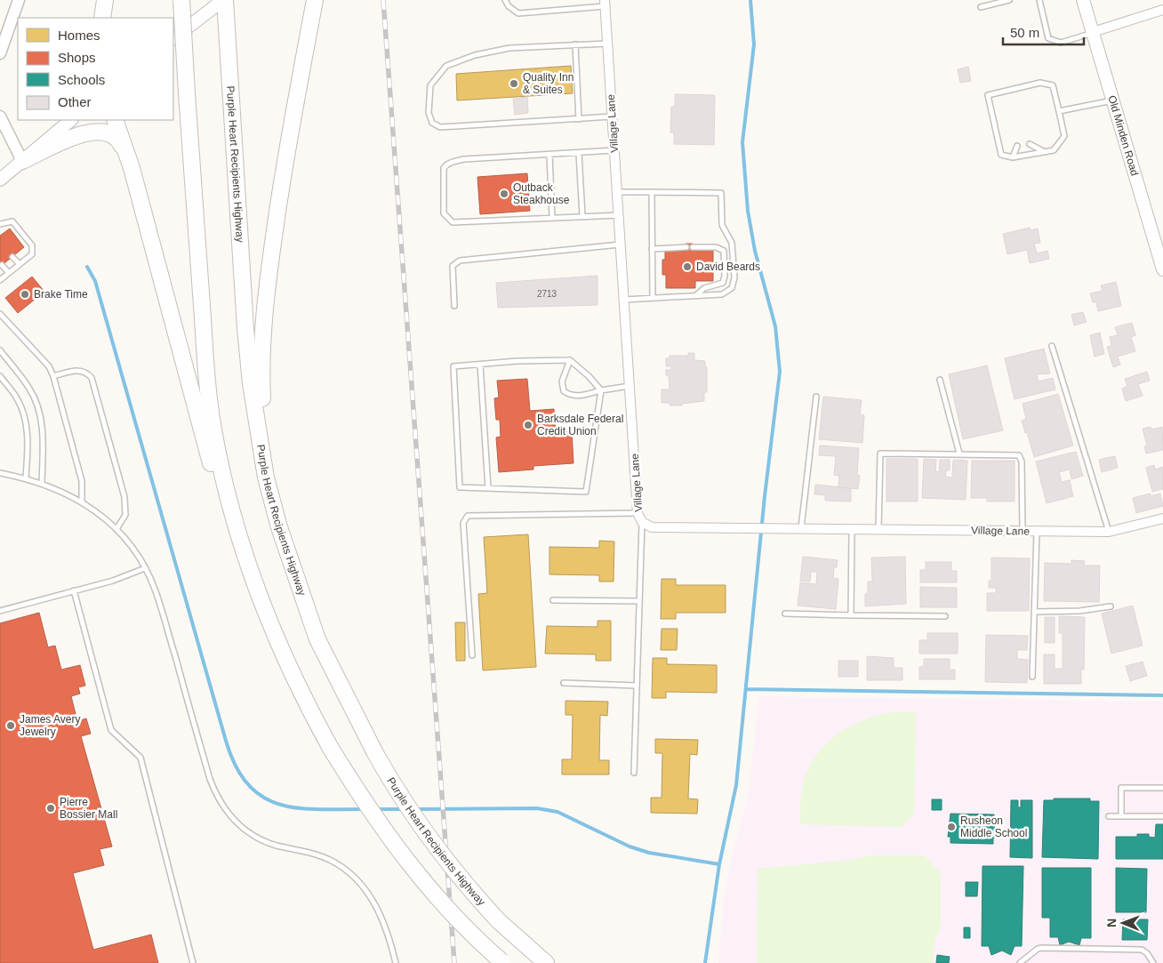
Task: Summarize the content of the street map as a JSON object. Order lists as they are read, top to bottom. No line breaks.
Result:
{"streets":{"highway":["Purple Heart Recipients Highway"],"main road":["Old Minden Road"],"street":["Village Lane"]},"places":["Quality Inn & Suites","Outback Steakhouse","David Beards","Brake Time","Barksdale Federal Credit Union","James Avery Jewelry","Pierre Bossier Mall","Rusheon Middle School"],"house_numbers":["2713"],"legend":["Homes","Shops","Schools","Other"],"scale_bar":"50 m","north":"left"}
